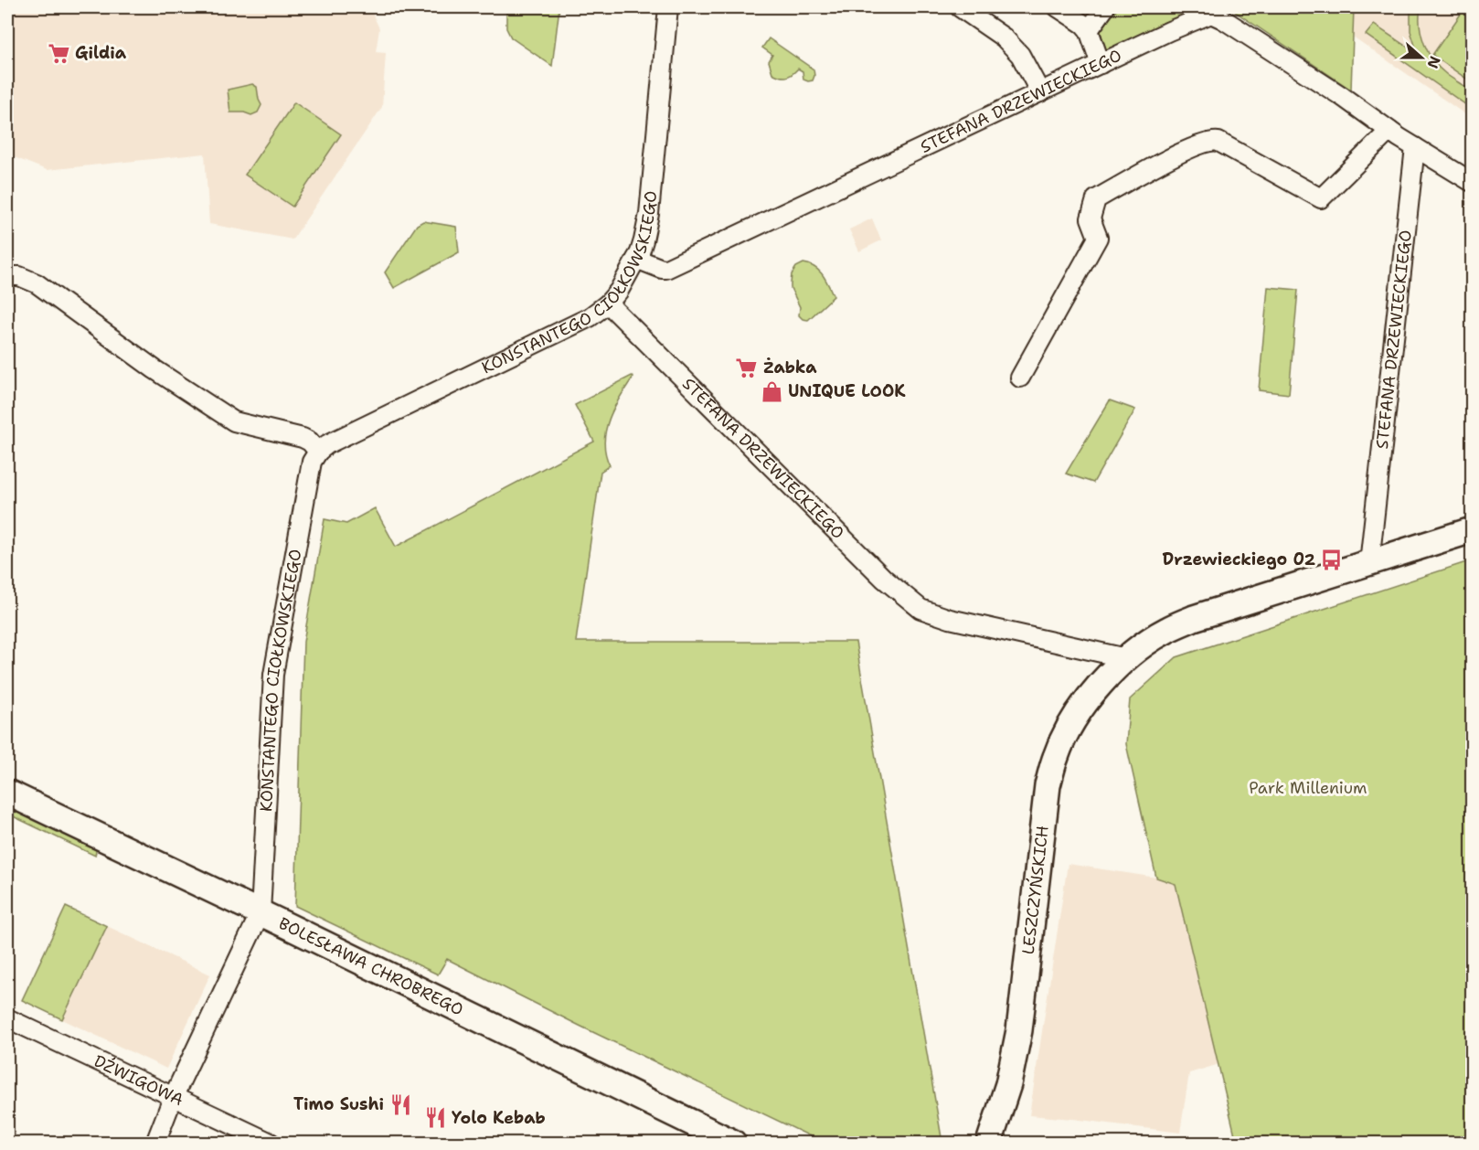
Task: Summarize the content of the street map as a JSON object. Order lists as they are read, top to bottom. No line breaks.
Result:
{"streets":{"street":["STEFANA DRZEWIECKIEGO","KONSTANTEGO CIOŁKOWSKIEGO","LESZCZYŃSKICH","BOLESŁAWA CHROBREGO","DŹWIGOWA"]},"crossings":[["STEFANA DRZEWIECKIEGO","KONSTANTEGO CIOŁKOWSKIEGO"],["STEFANA DRZEWIECKIEGO","LESZCZYŃSKICH"],["KONSTANTEGO CIOŁKOWSKIEGO","BOLESŁAWA CHROBREGO"]],"parks":["Park Millenium"],"places":{"supermarket":["Gildia","Żabka"],"shop":["UNIQUE LOOK"],"bus stop":["Drzewieckiego 02"],"restaurant":["Timo Sushi","Yolo Kebab"]},"north":"right"}
